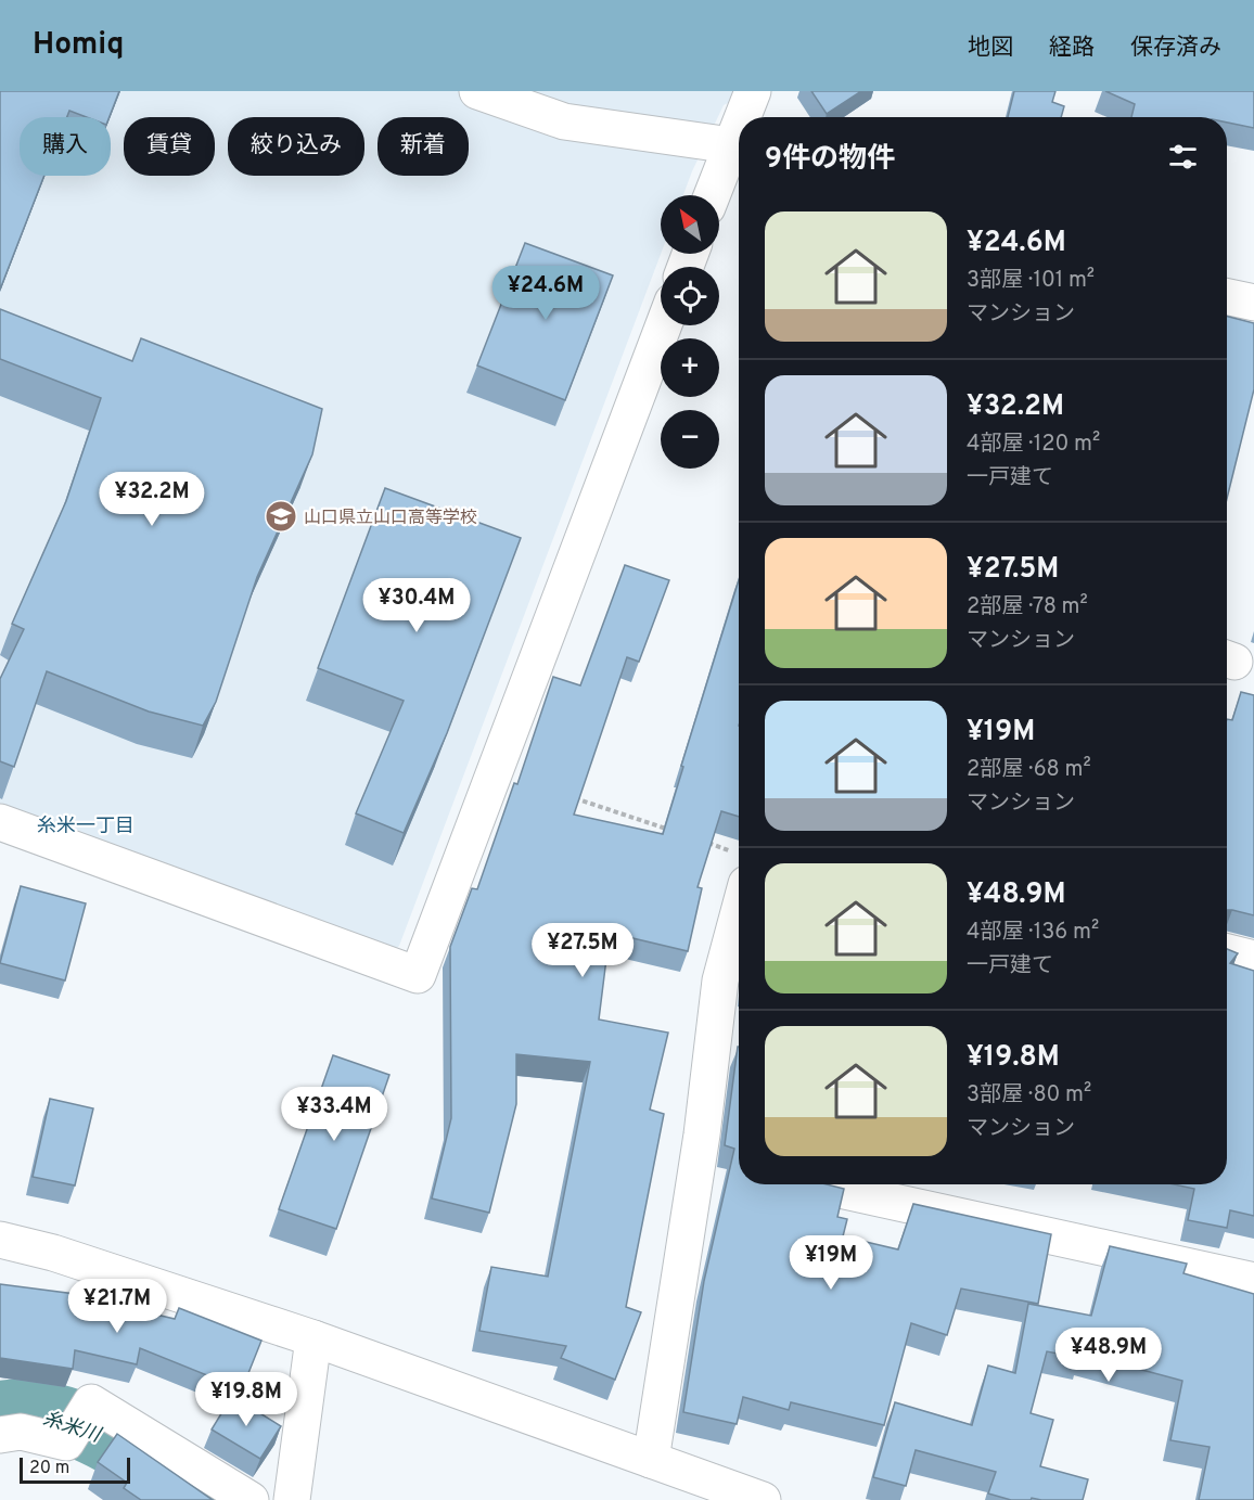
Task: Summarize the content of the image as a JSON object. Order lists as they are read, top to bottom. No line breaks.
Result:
{"districts":["糸米一丁目"],"water":["糸米川"],"places":{"school or university":["山口県立山口高等学校"]},"scale_bar":"20 m","north":"top left","page":{"header":"Homiq","nav":["地図","経路","保存済み"],"chip":["購入","賃貸","絞り込み","新着"],"heading":"9件の物件","map_buttons":["+","−"],"list":[{"name":"¥24.6M","note":"3部屋 · 101 m² · マンション"},{"name":"¥32.2M","note":"4部屋 · 120 m² · 一戸建て"},{"name":"¥27.5M","note":"2部屋 · 78 m² · マンション"},{"name":"¥19M","note":"2部屋 · 68 m² · マンション"},{"name":"¥48.9M","note":"4部屋 · 136 m² · 一戸建て"},{"name":"¥19.8M","note":"3部屋 · 80 m² · マンション"}],"price":["¥24.6M","¥32.2M","¥30.4M","¥27.5M","¥33.4M","¥19M","¥21.7M","¥48.9M","¥19.8M"],"scale":"20 m"}}
